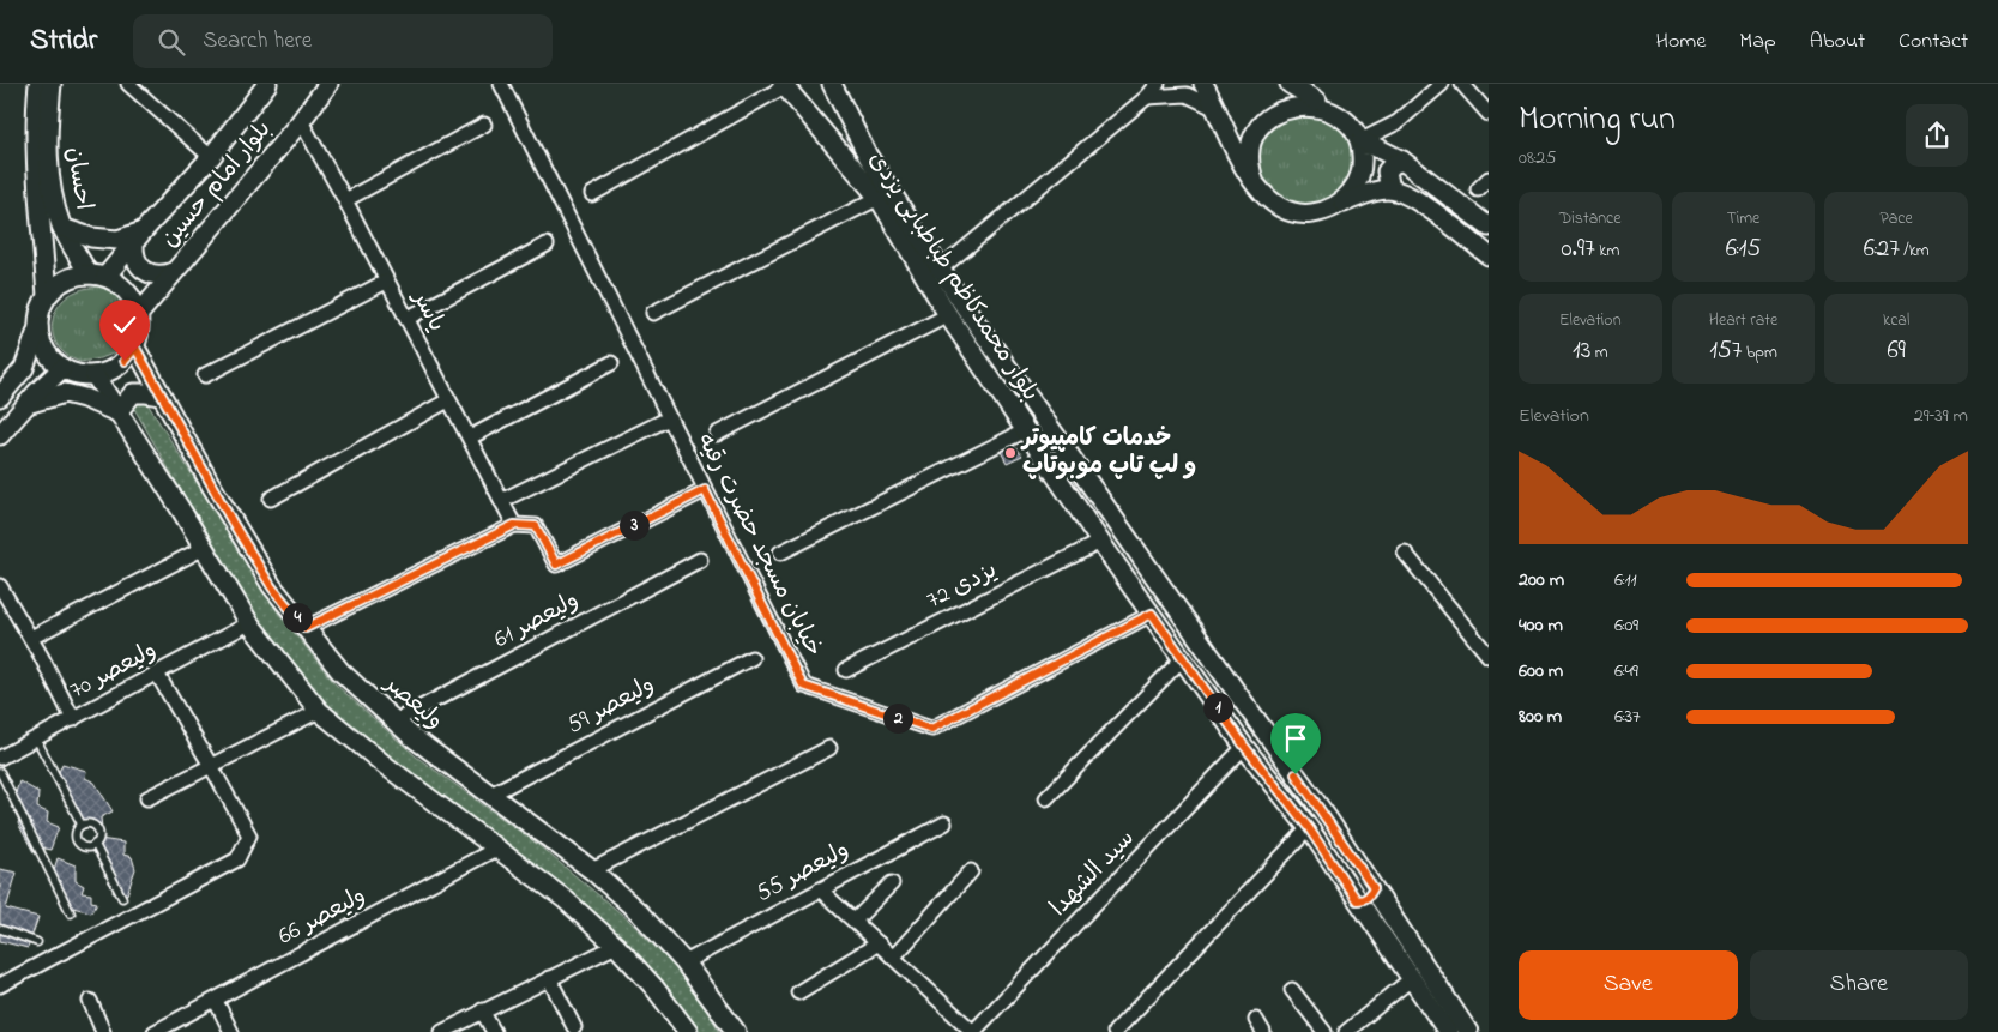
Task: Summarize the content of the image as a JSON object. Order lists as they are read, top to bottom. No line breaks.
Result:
{"streets":{"main road":["احسان","بلوار امام حسین","بلوار محمدکاظم طباطبایی یزدی","ولیعصر"],"street":["یاسر","خیابان مسجد حضرت رقیه","یزدی 72","ولیعصر 61","ولیعصر 70","ولیعصر 59","ولیعصر 55","سید الشهدا","ولیعصر 66"]},"crossings":[["احسان","بلوار امام حسین"],["احسان","ولیعصر"],["بلوار امام حسین","یاسر"],["بلوار امام حسین","ولیعصر"],["بلوار محمدکاظم طباطبایی یزدی","خیابان مسجد حضرت رقیه"],["بلوار محمدکاظم طباطبایی یزدی","یزدی 72"],["بلوار محمدکاظم طباطبایی یزدی","سید الشهدا"],["ولیعصر 61","ولیعصر"],["ولیعصر","ولیعصر 59"],["ولیعصر","ولیعصر 55"]],"places":["خدمات کامپیوتر و لپ تاپ موبوتاپ"],"page":{"header":"Stridr","search":"Search here","nav":["Home","Map","About","Contact"],"heading":["Morning run","08:25"],"stats":[["Distance","0.97 km"],["Time","6:15"],["Pace","6:27 /km"],["Elevation","13 m"],["Heart rate","157 bpm"],["kcal","69"]],"chart":["Elevation","29–39 m"],"pins":["3","4","1","2"],"list":[{"name":"200 m","note":"6:11"},{"name":"400 m","note":"6:09"},{"name":"600 m","note":"6:49"},{"name":"800 m","note":"6:37"}],"buttons":["Save","Share"]}}
